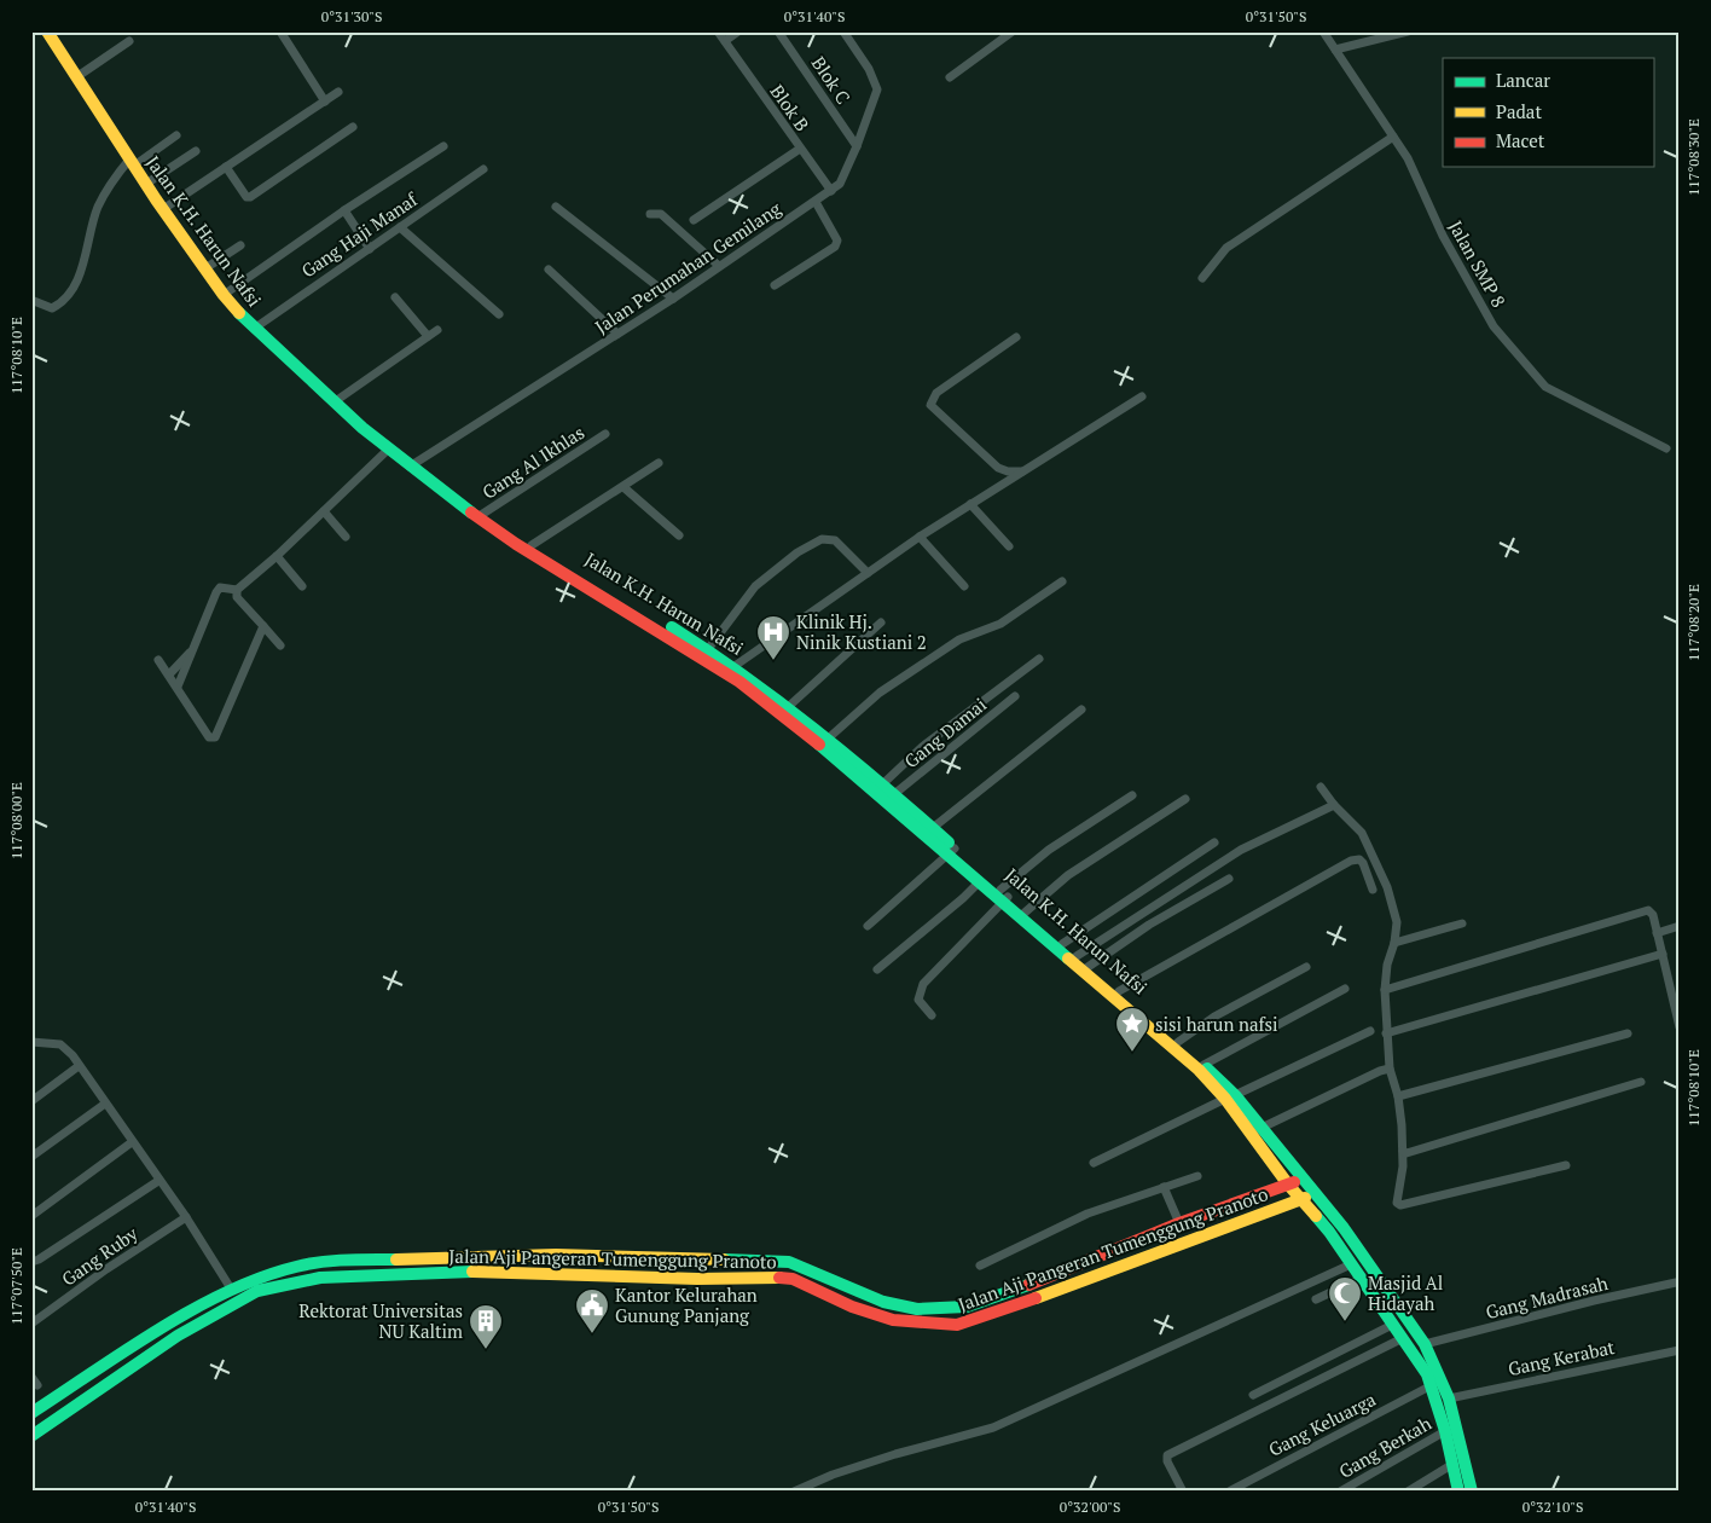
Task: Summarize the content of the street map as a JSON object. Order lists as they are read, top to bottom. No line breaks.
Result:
{"streets":{"main road":["Jalan K.H. Harun Nafsi","Jalan Aji Pangeran Tumenggung Pranoto"],"street":["Blok C","Blok B","Gang Haji Manaf","Jalan SMP 8","Jalan Perumahan Gemilang","Gang Al Ikhlas","Gang Damai","Gang Ruby","Gang Madrasah","Gang Kerabat","Gang Keluarga","Gang Berkah"]},"crossings":[["Blok C","Jalan Perumahan Gemilang"],["Blok B","Jalan Perumahan Gemilang"],["Jalan K.H. Harun Nafsi","Gang Haji Manaf"],["Jalan K.H. Harun Nafsi","Jalan Perumahan Gemilang"],["Jalan K.H. Harun Nafsi","Gang Al Ikhlas"],["Jalan K.H. Harun Nafsi","Gang Damai"],["Jalan K.H. Harun Nafsi","Jalan Aji Pangeran Tumenggung Pranoto"],["Jalan K.H. Harun Nafsi","Gang Madrasah"],["Jalan K.H. Harun Nafsi","Gang Kerabat"],["Jalan K.H. Harun Nafsi","Gang Keluarga"],["Jalan K.H. Harun Nafsi","Gang Berkah"]],"places":{"hospital":["Klinik Hj. Ninik Kustiani 2"],"place":["sisi harun nafsi"],"mosque":["Masjid Al Hidayah"],"public building":["Kantor Kelurahan Gunung Panjang"],"building":["Rektorat Universitas NU Kaltim"]},"legend":["Lancar","Padat","Macet"],"coordinates":["0°31'30\"S","0°31'40\"S","0°31'50\"S","117°08'30\"E","117°08'10\"E","117°08'20\"E","117°08'00\"E","117°07'50\"E","0°32'00\"S","0°32'10\"S"]}
